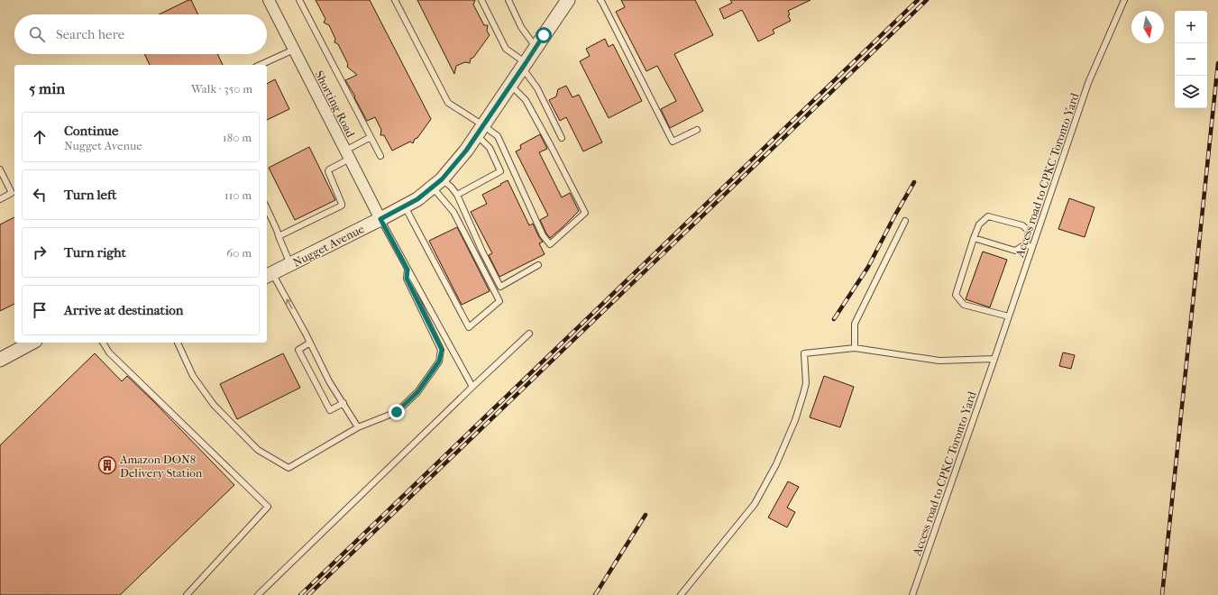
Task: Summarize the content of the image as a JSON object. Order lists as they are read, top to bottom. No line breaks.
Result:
{"streets":{"street":["Shorting Road","Nugget Avenue"],"lane":["Access road to CPKC Toronto Yard"]},"crossings":[["Shorting Road","Nugget Avenue"]],"places":{"building":["Amazon DON8 Delivery Station"]},"north":"bottom","page":{"map_buttons":["+","−"],"search":"Search here","heading":["5 min","Walk · 350 m"],"list":[["Continue","Nugget Avenue","180 m"],["Turn left","110 m"],["Turn right","60 m"],"Arrive at destination"]}}
